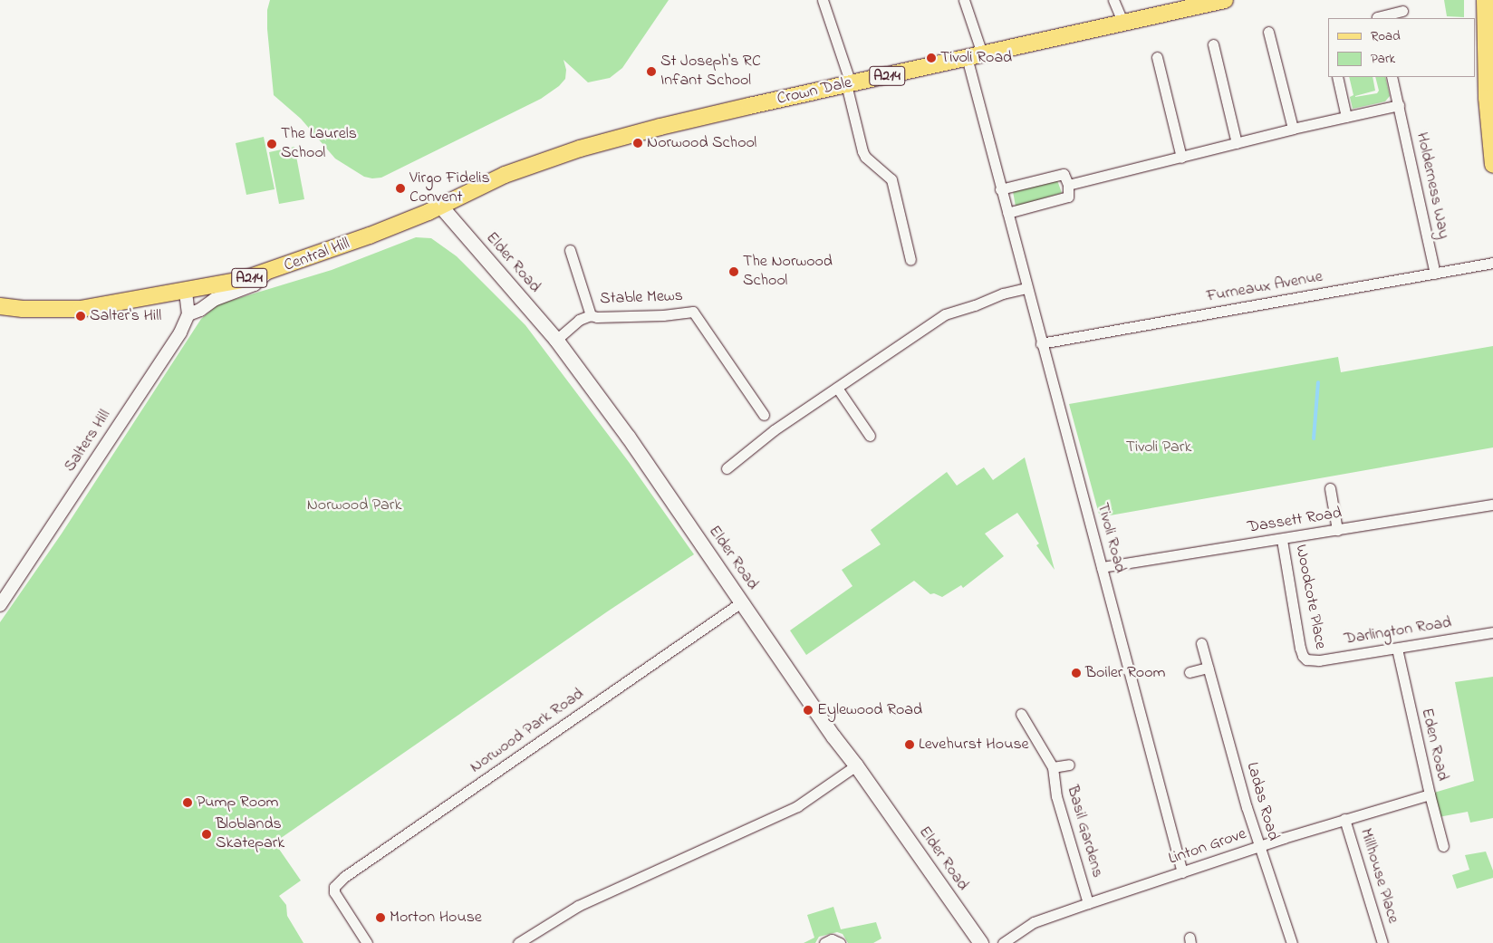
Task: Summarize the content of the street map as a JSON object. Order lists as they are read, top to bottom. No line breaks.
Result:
{"streets":{"main road":["A214","Crown Dale","Central Hill","Elder Road"],"street":["Holderness Way","Furneaux Avenue","Stable Mews","Salters Hill","Dassett Road","Tivoli Road","Woodcote Place","Darlington Road","Norwood Park Road","Eden Road","Ladas Road","Basil Gardens","Linton Grove","Millhouse Place"]},"crossings":[["Crown Dale","Central Hill"],["Crown Dale","Elder Road"],["Crown Dale","Tivoli Road"],["Holderness Way","Furneaux Avenue"],["Central Hill","Elder Road"],["Elder Road","Stable Mews"],["Elder Road","Norwood Park Road"],["Furneaux Avenue","Tivoli Road"],["Dassett Road","Tivoli Road"],["Dassett Road","Woodcote Place"],["Tivoli Road","Linton Grove"],["Woodcote Place","Darlington Road"],["Darlington Road","Eden Road"],["Eden Road","Linton Grove"],["Ladas Road","Linton Grove"],["Basil Gardens","Linton Grove"],["Linton Grove","Millhouse Place"]],"parks":["Tivoli Park","Norwood Park"],"places":["Tivoli Road","St Joseph's RC Infant School","Norwood School","The Laurels School","Virgo Fidelis Convent","The Norwood School","Salter's Hill","Boiler Room","Eylewood Road","Levehurst House","Pump Room","Bloblands Skatepark","Morton House"],"legend":["Road","Park"]}
